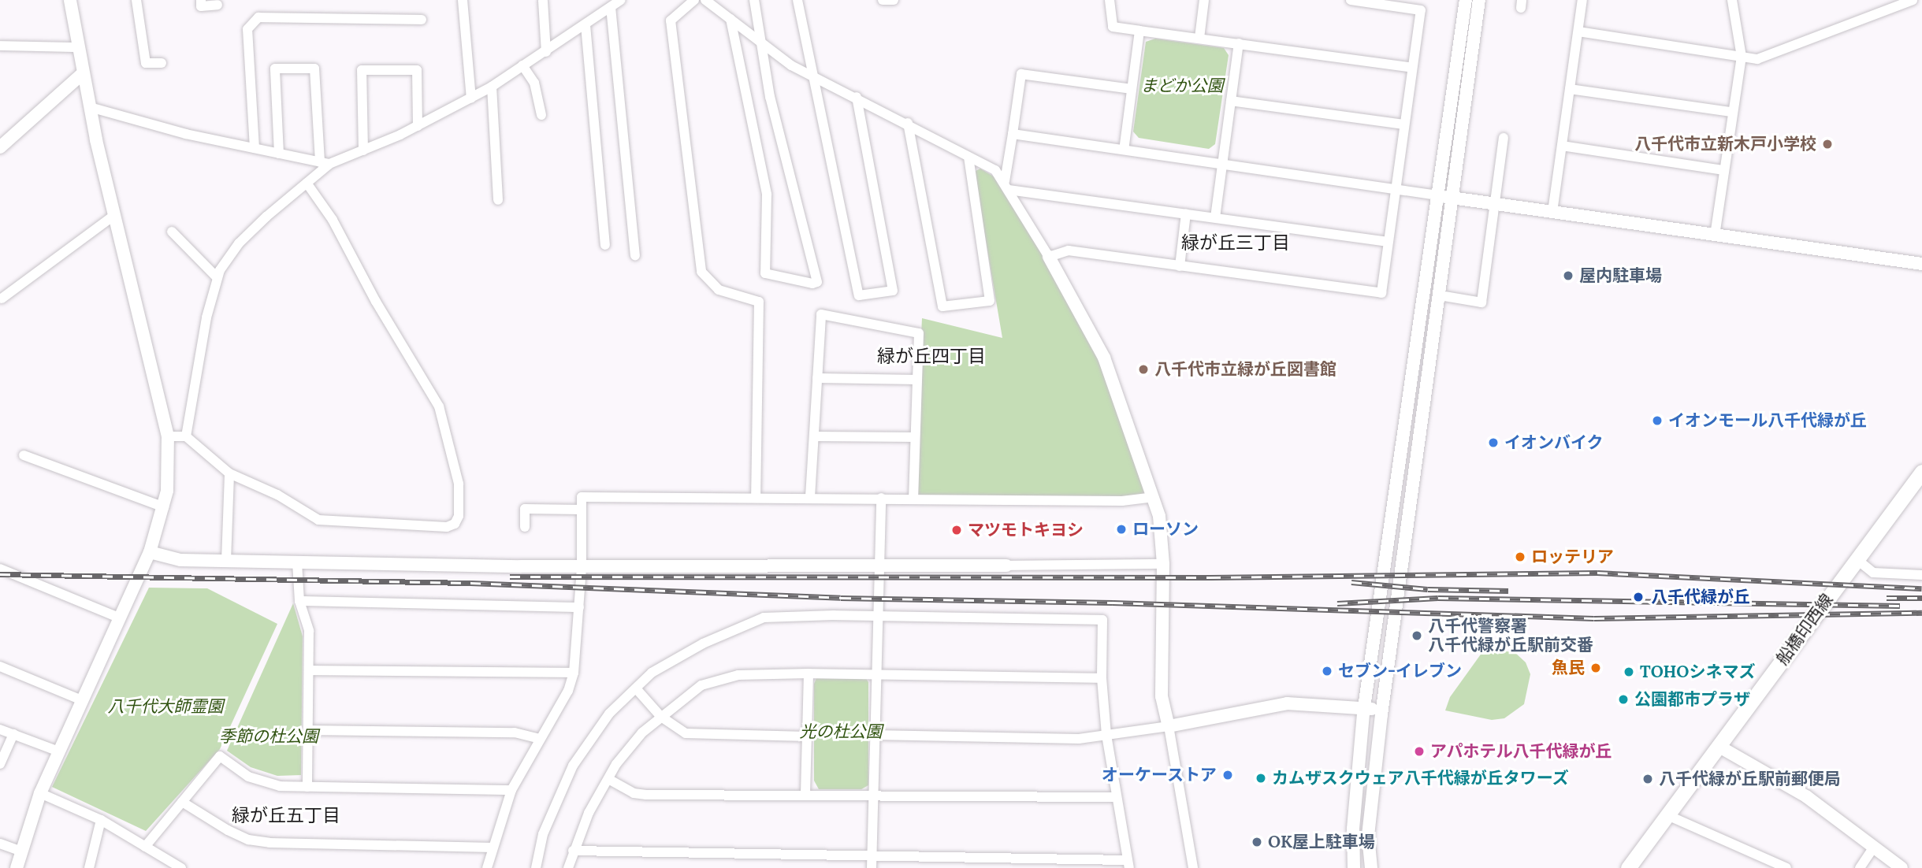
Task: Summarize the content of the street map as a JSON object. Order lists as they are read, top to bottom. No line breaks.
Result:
{"streets":{"main road":["船橋印西線"]},"districts":["緑が丘三丁目","緑が丘四丁目","緑が丘五丁目"],"parks":["まどか公園","八千代大師霊園","光の杜公園","季節の杜公園"],"places":["八千代市立新木戸小学校","屋内駐車場","八千代市立緑が丘図書館","イオンモール八千代緑が丘","イオンバイク","ローソン","マツモトキヨシ","ロッテリア","八千代緑が丘","八千代警察署 八千代緑が丘駅前交番","魚民","セブン-イレブン","TOHOシネマズ","公園都市プラザ","アパホテル八千代緑が丘","オーケーストア","カムザスクウェア八千代緑が丘タワーズ","八千代緑が丘駅前郵便局","OK屋上駐車場"]}
